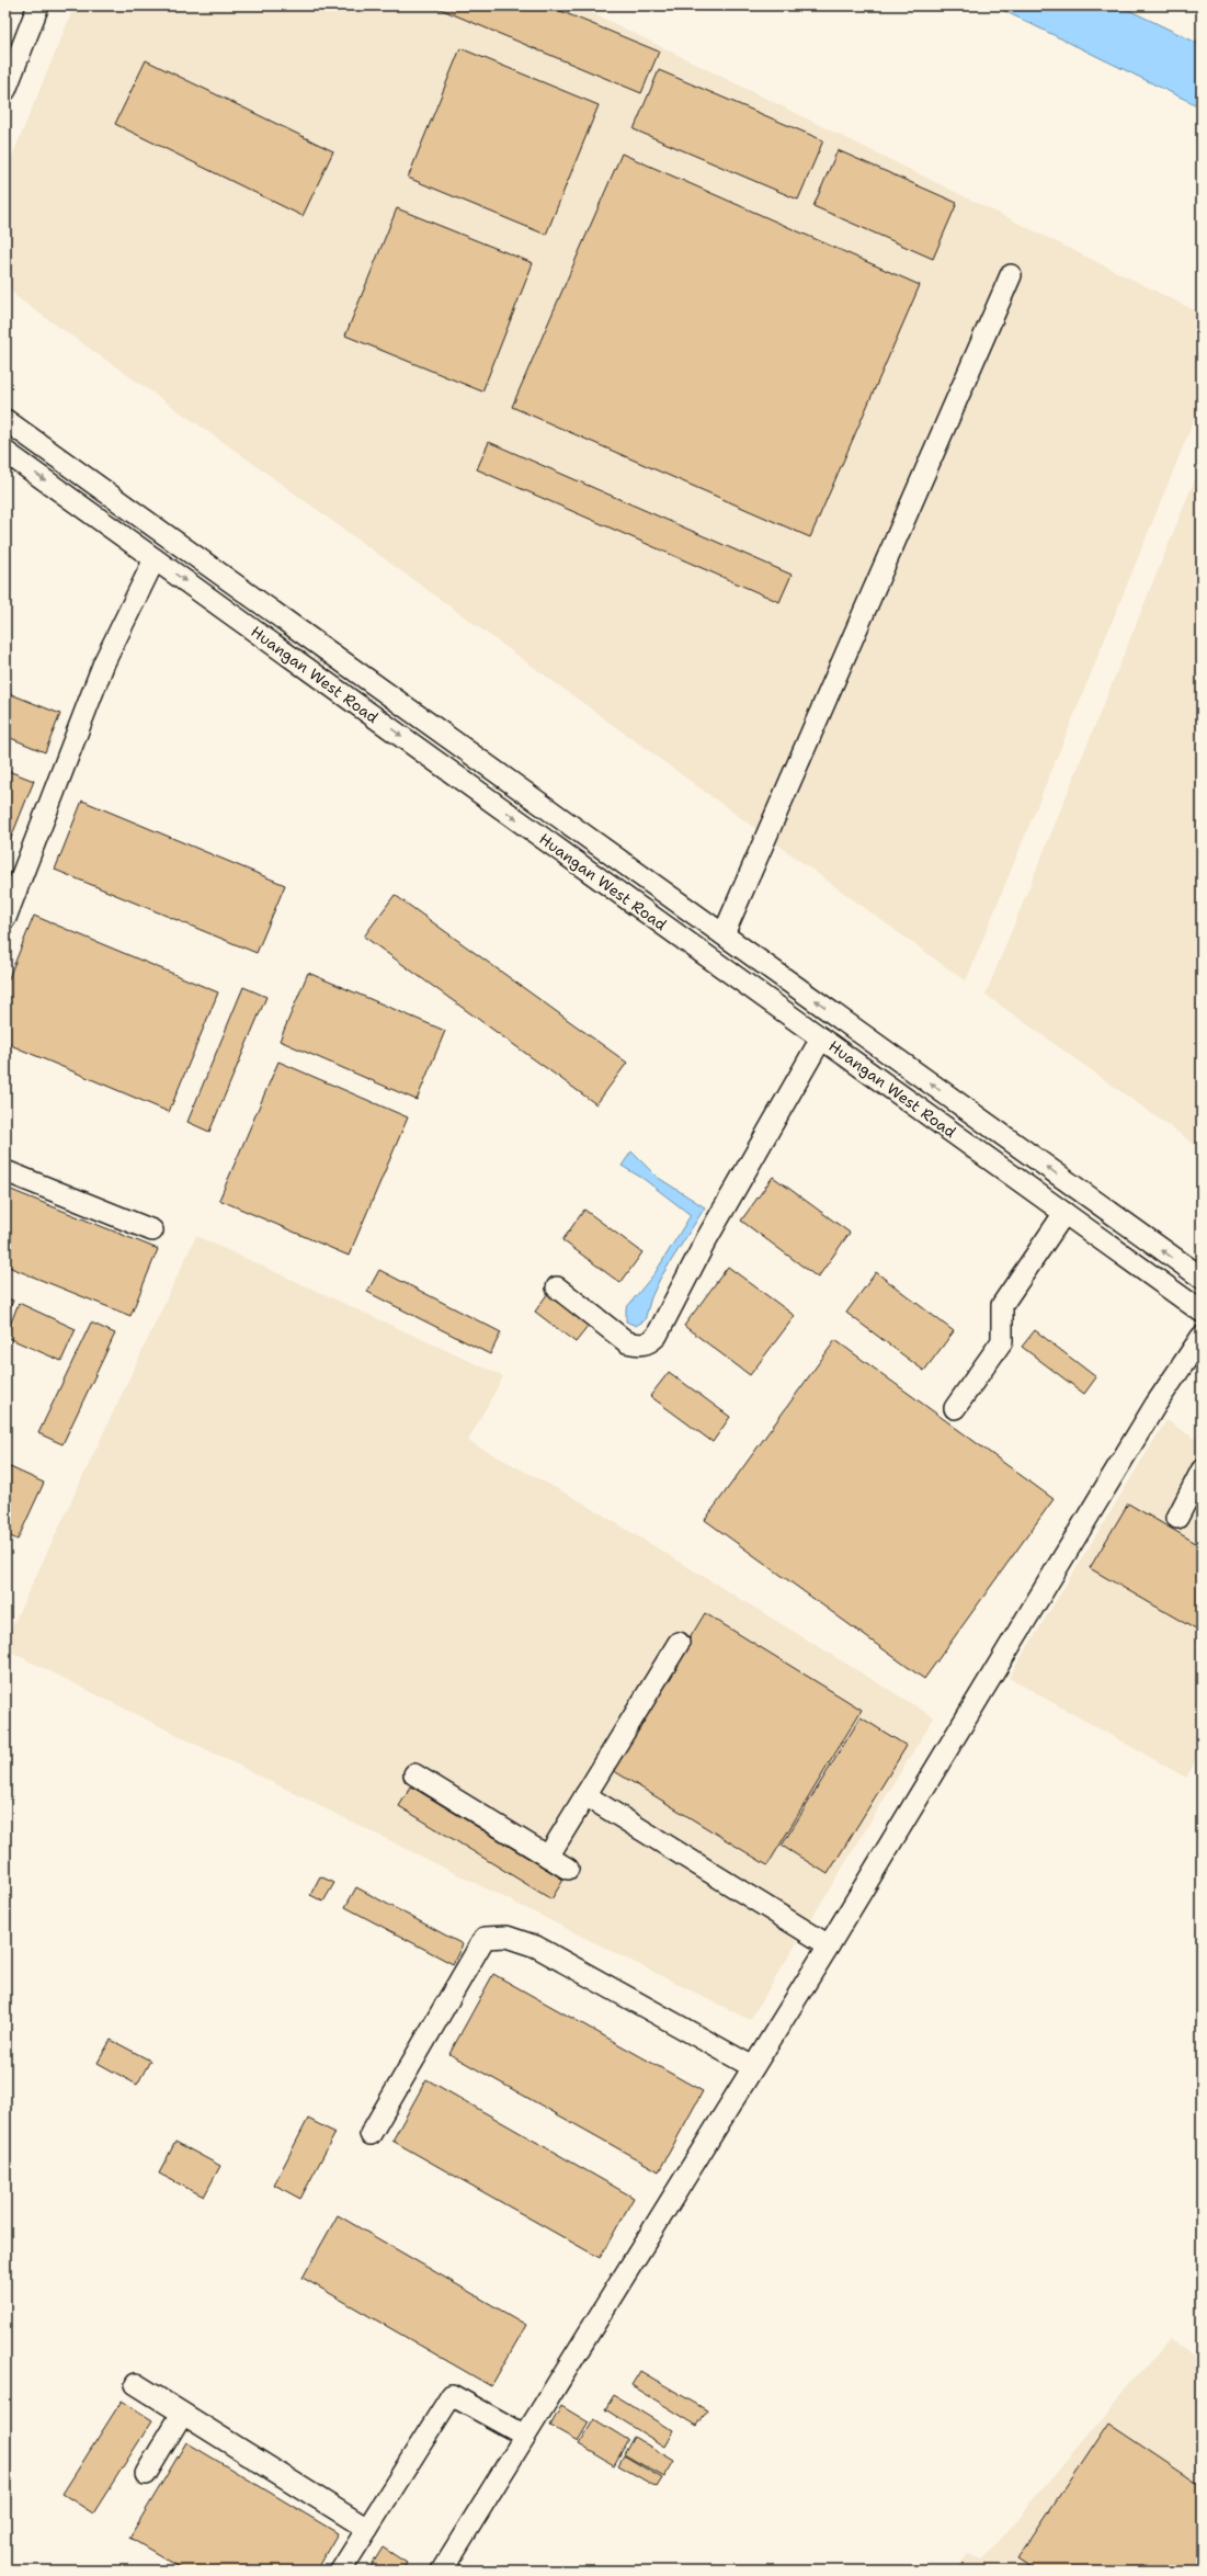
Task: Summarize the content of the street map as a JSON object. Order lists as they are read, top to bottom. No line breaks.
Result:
{"streets":{"street":["Huangan West Road"]}}
